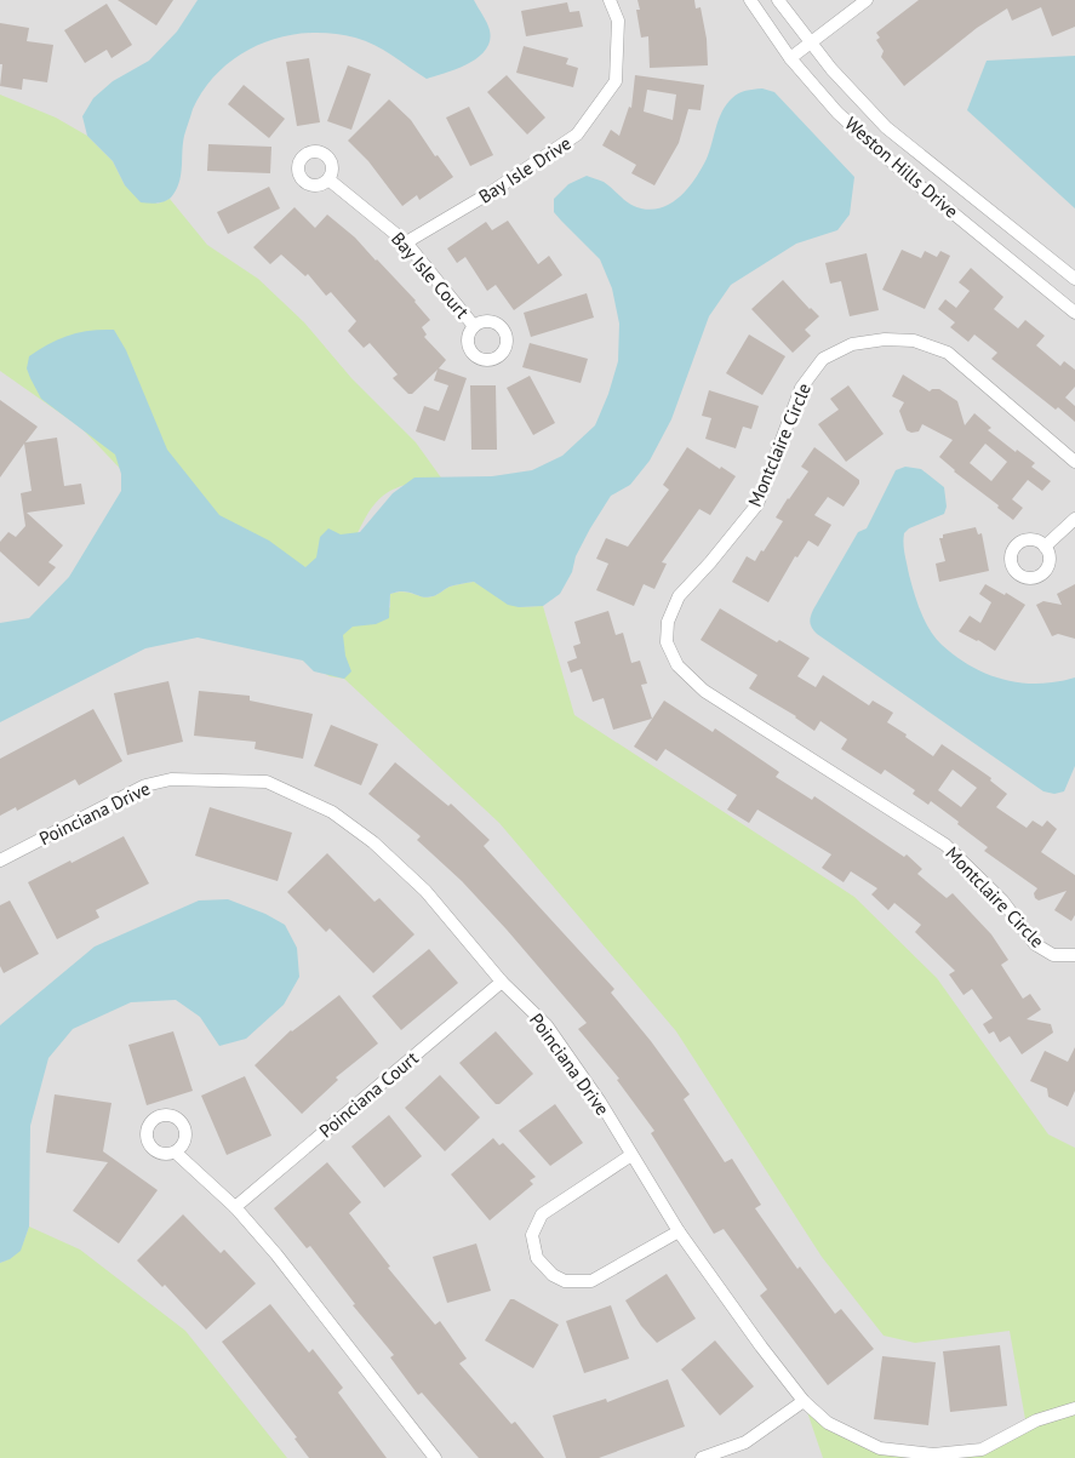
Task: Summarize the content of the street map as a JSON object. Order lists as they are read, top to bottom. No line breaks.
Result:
{"streets":{"street":["Weston Hills Drive","Bay Isle Drive","Bay Isle Court","Montclaire Circle","Poinciana Drive","Poinciana Court"]},"crossings":[["Bay Isle Drive","Bay Isle Court"],["Poinciana Drive","Poinciana Court"]]}
